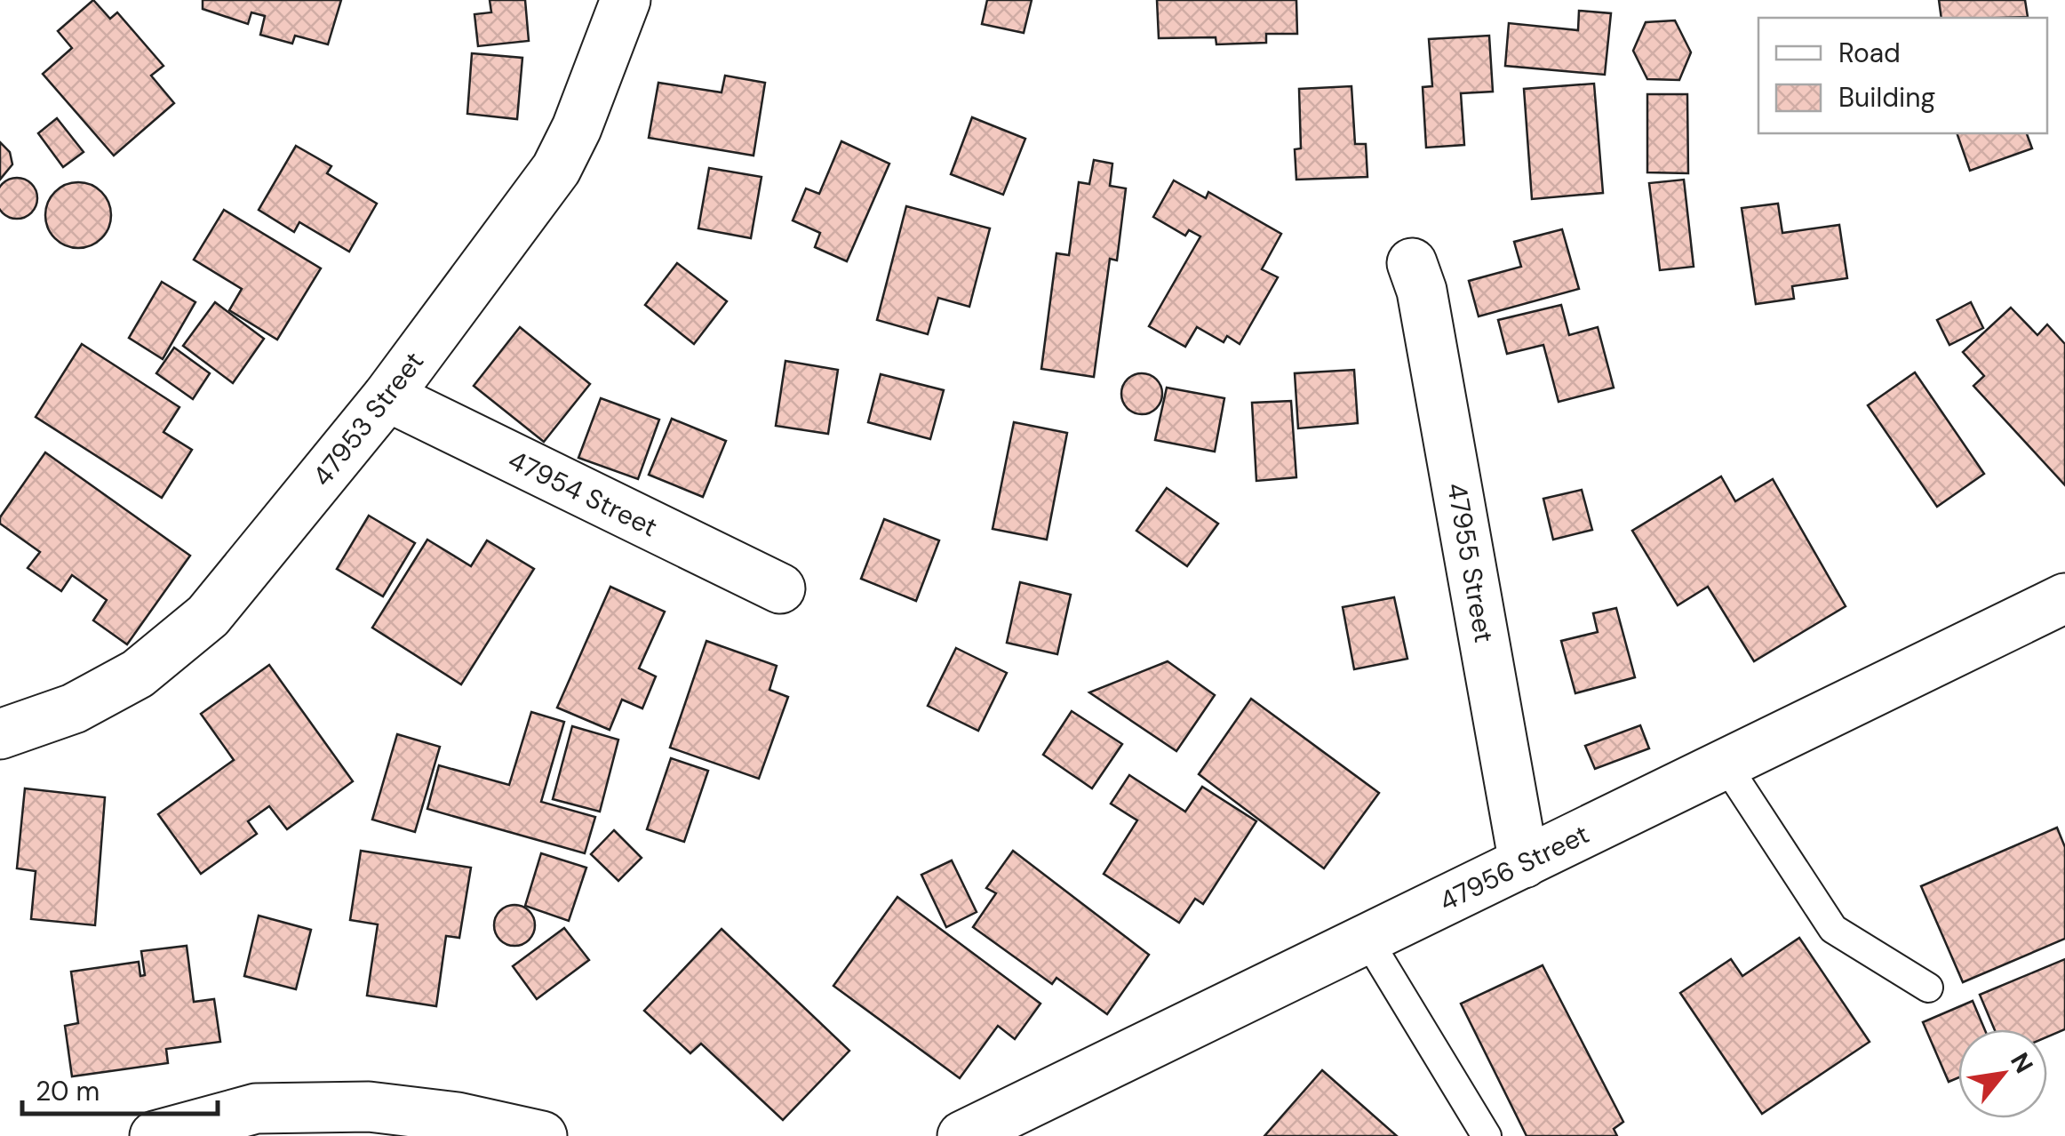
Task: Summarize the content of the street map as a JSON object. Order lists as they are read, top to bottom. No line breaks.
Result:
{"streets":{"street":["47953 Street","47954 Street","47955 Street","47956 Street"]},"crossings":[["47953 Street","47954 Street"],["47955 Street","47956 Street"]],"legend":["Road","Building"],"scale_bar":"20 m","north":"top right"}
